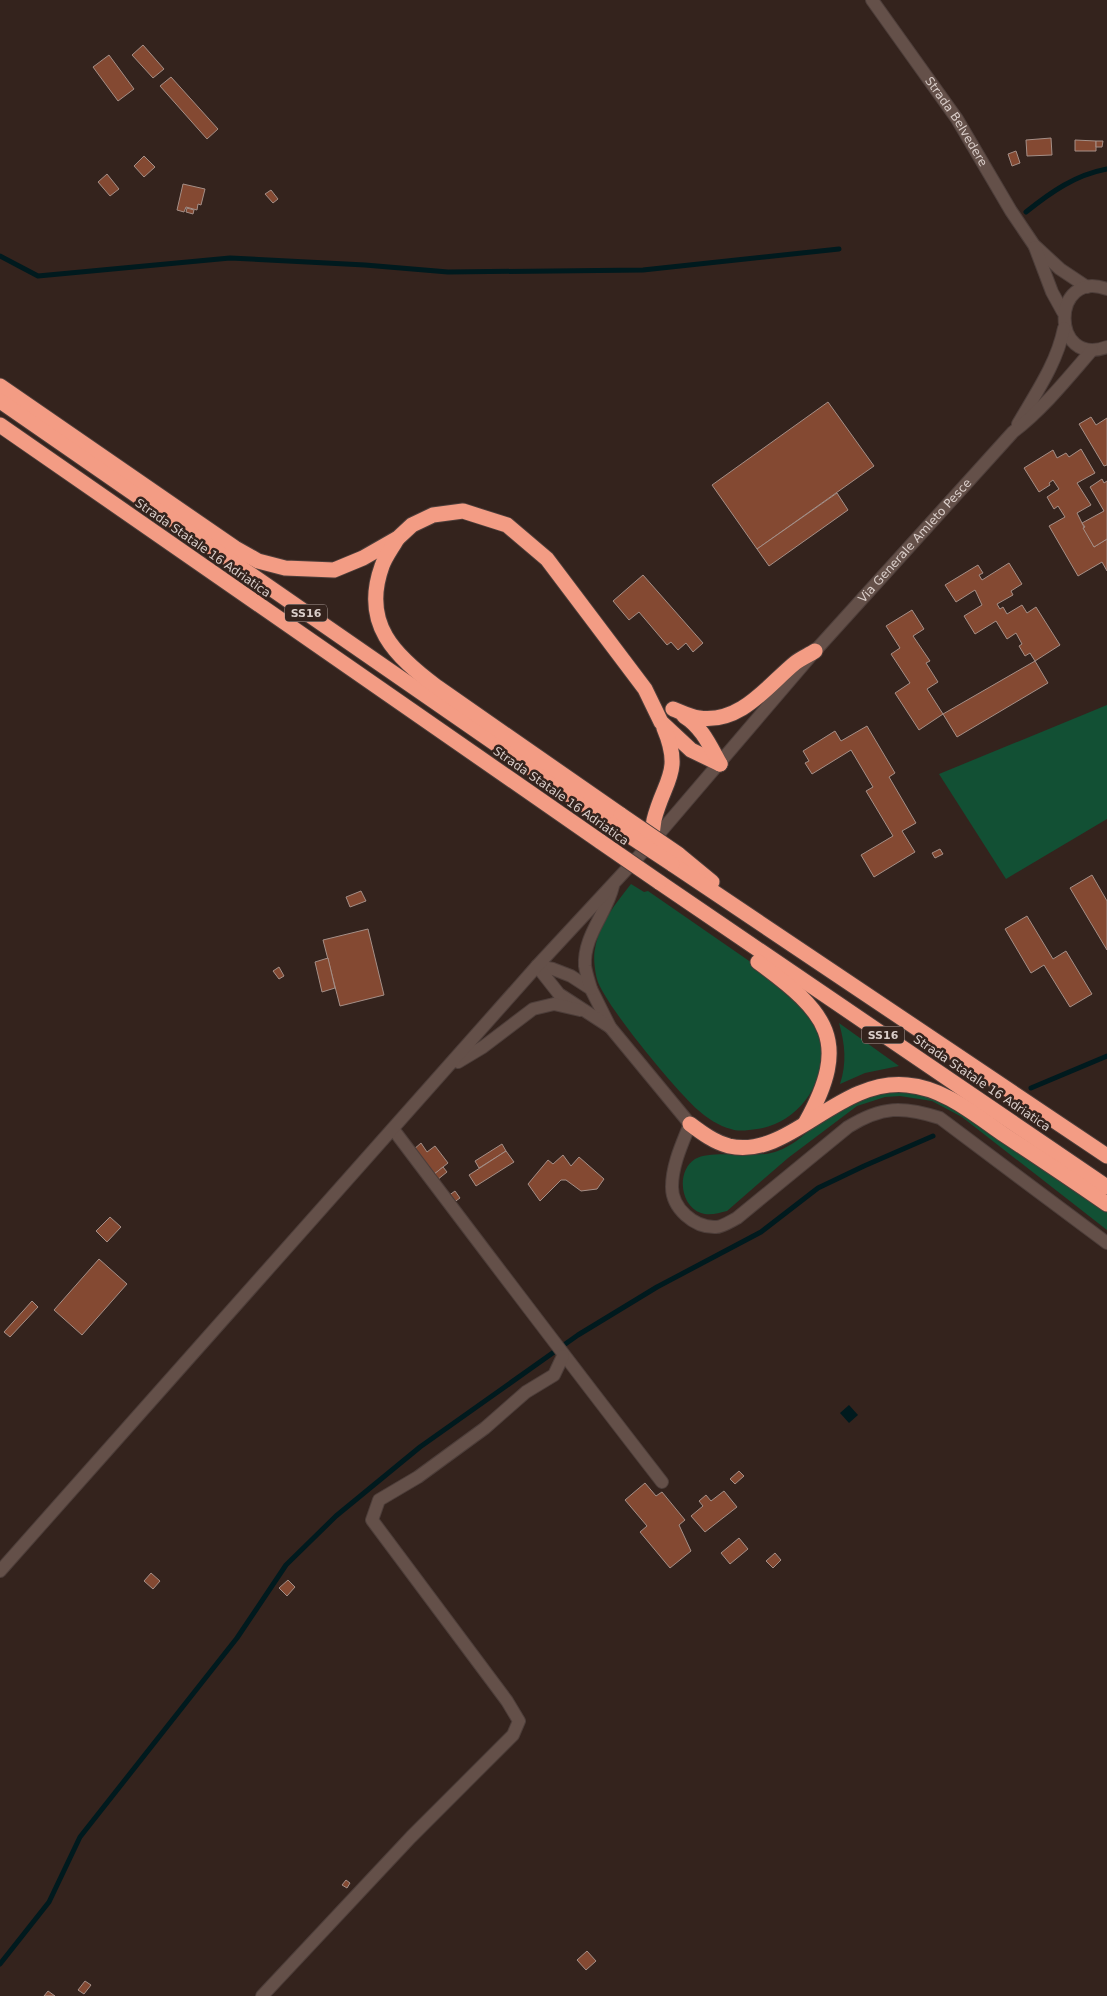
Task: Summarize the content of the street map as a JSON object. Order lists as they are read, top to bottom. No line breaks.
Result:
{"streets":{"highway":["Strada Statale 16 Adriatica","SS16"],"street":["Strada Belvedere","Via Generale Amleto Pesce"]}}
